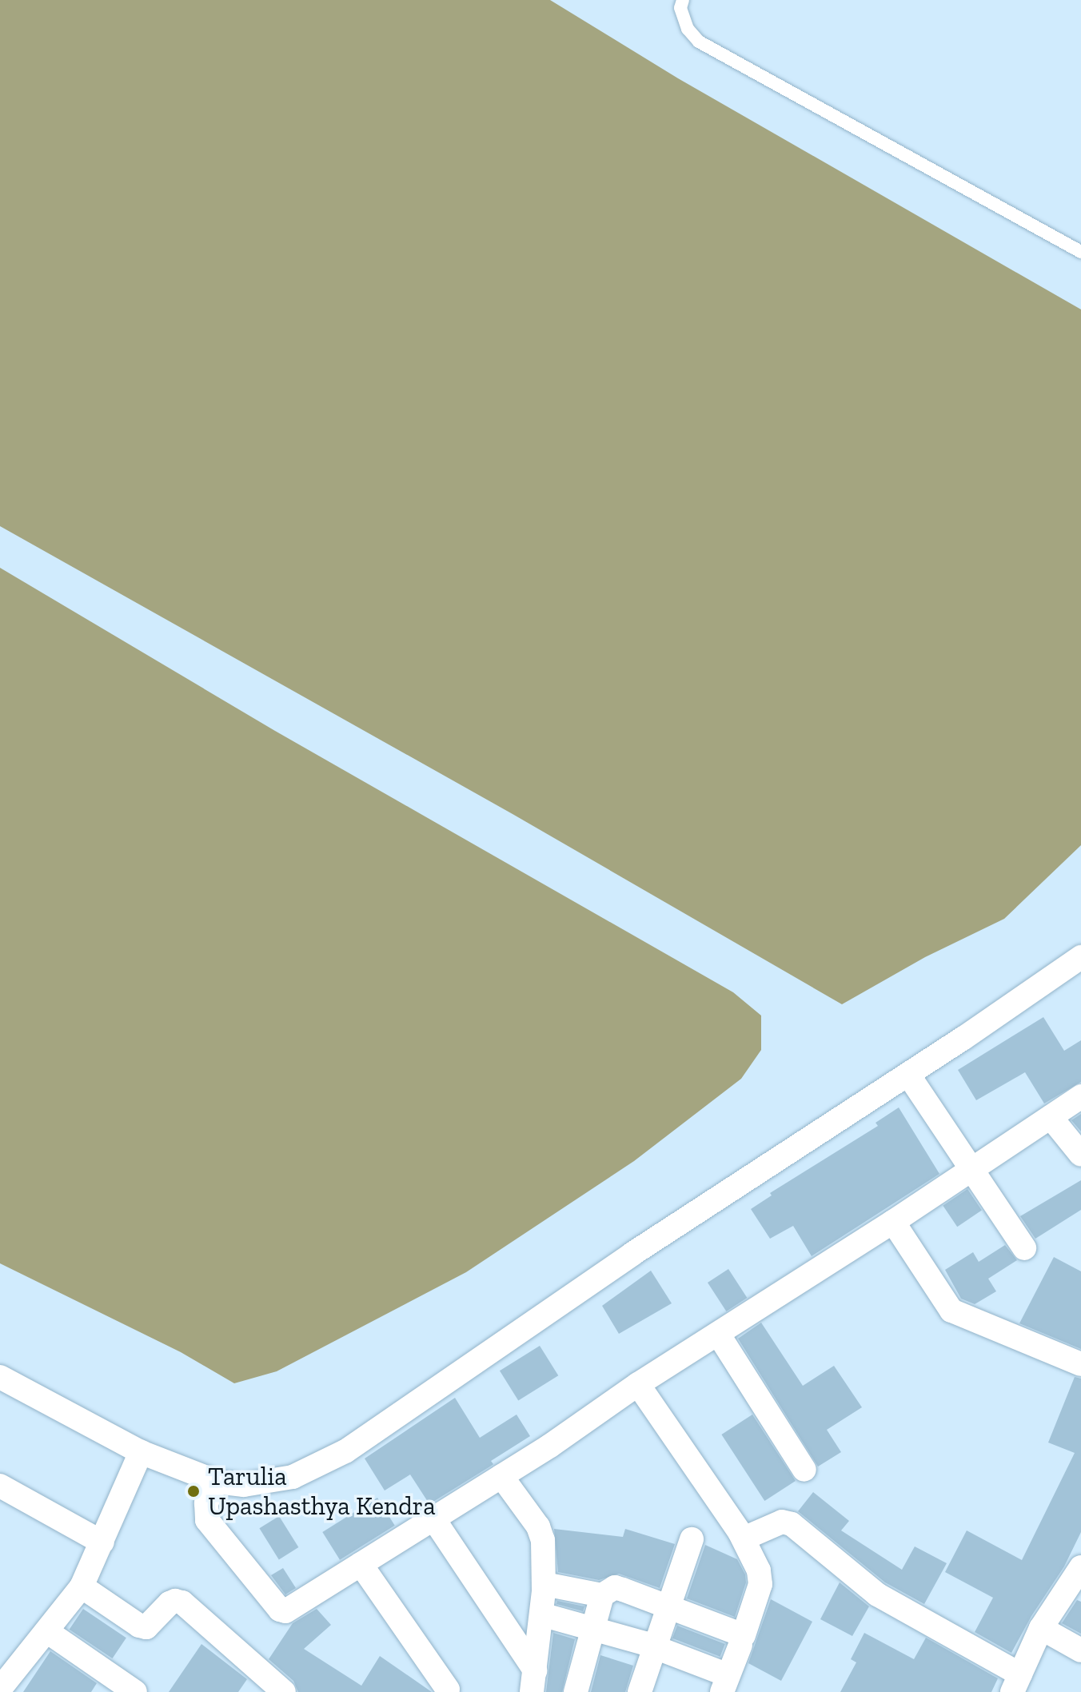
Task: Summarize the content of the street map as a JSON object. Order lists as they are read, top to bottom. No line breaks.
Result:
{"places":["Tarulia Upashasthya Kendra"]}
